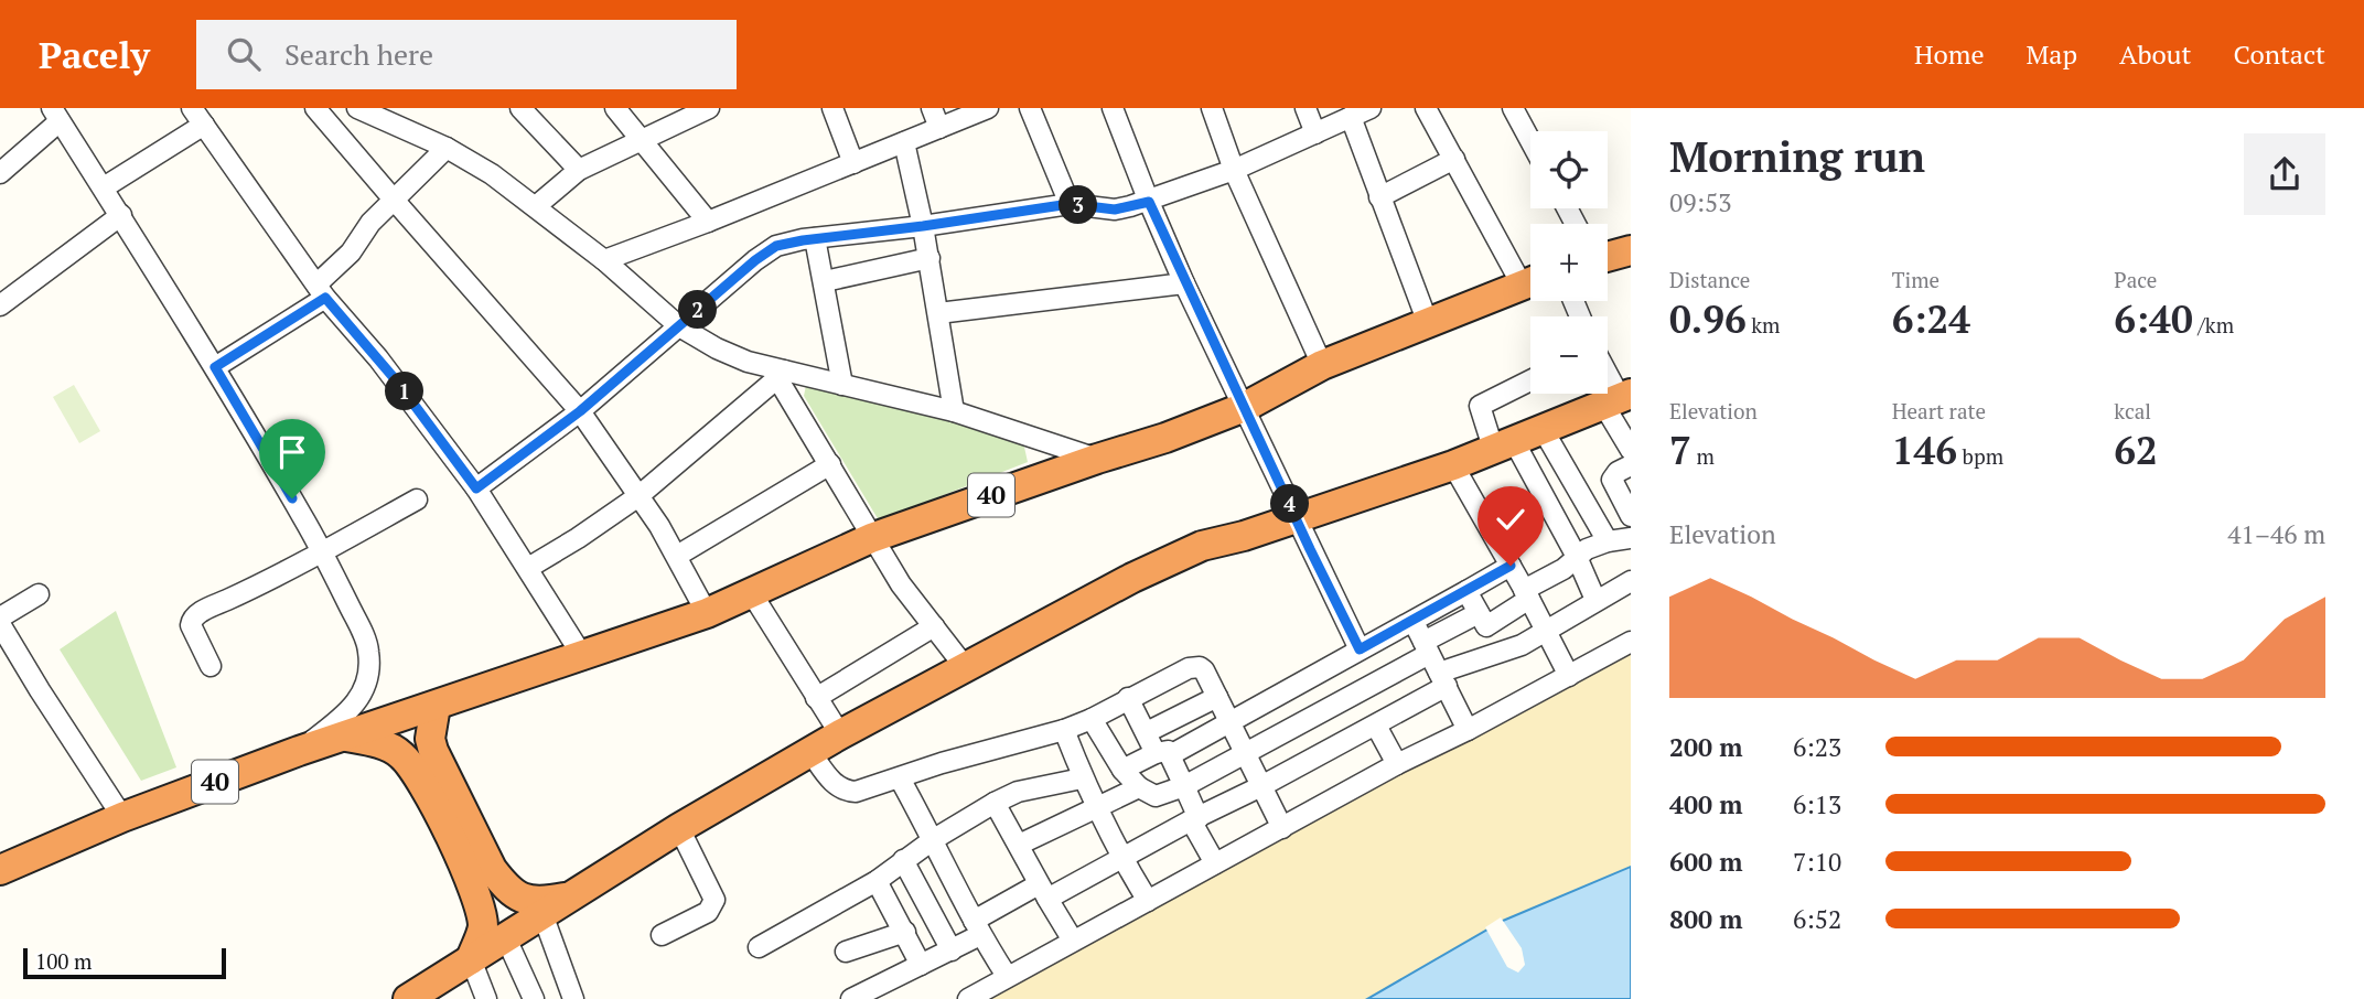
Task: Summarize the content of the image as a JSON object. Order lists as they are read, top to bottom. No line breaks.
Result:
{"streets":{"highway":["40"]},"scale_bar":"100 m","page":{"header":"Pacely","search":"Search here","nav":["Home","Map","About","Contact"],"heading":["Morning run","09:53"],"map_buttons":["+","−"],"pins":["3","2","1","4"],"stats":[["Distance","0.96 km"],["Time","6:24"],["Pace","6:40 /km"],["Elevation","7 m"],["Heart rate","146 bpm"],["kcal","62"]],"chart":["Elevation","41–46 m"],"list":[{"name":"200 m","note":"6:23"},{"name":"400 m","note":"6:13"},{"name":"600 m","note":"7:10"},{"name":"800 m","note":"6:52"}],"scale":"100 m"}}
